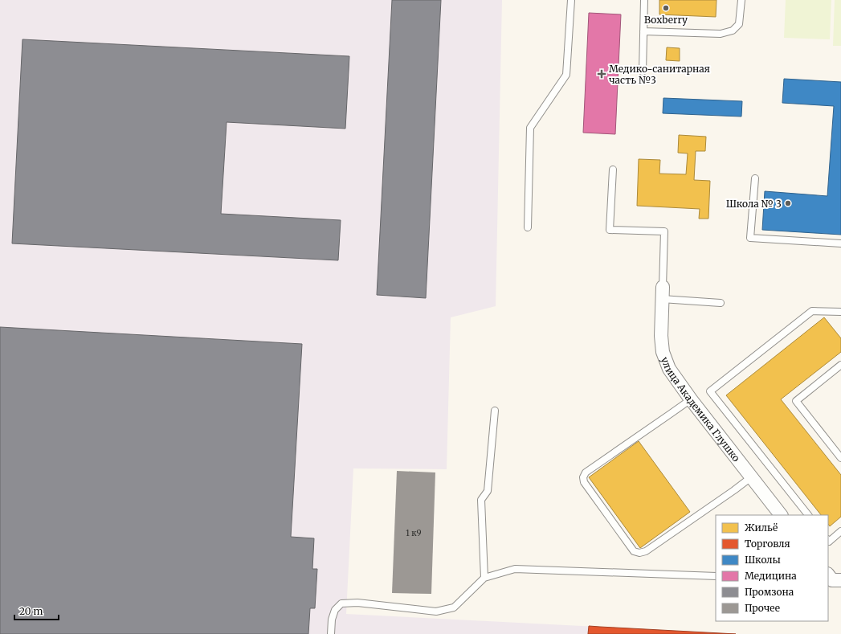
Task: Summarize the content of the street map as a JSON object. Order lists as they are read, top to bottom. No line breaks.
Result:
{"streets":{"street":["улица Академика Глушко"]},"places":{"other":["Boxberry","Школа № 3"],"health":["Медико-санитарная часть №3"]},"house_numbers":["1 к9"],"legend":["Жильё","Торговля","Школы","Медицина","Промзона","Прочее"],"scale_bar":"20 m"}
